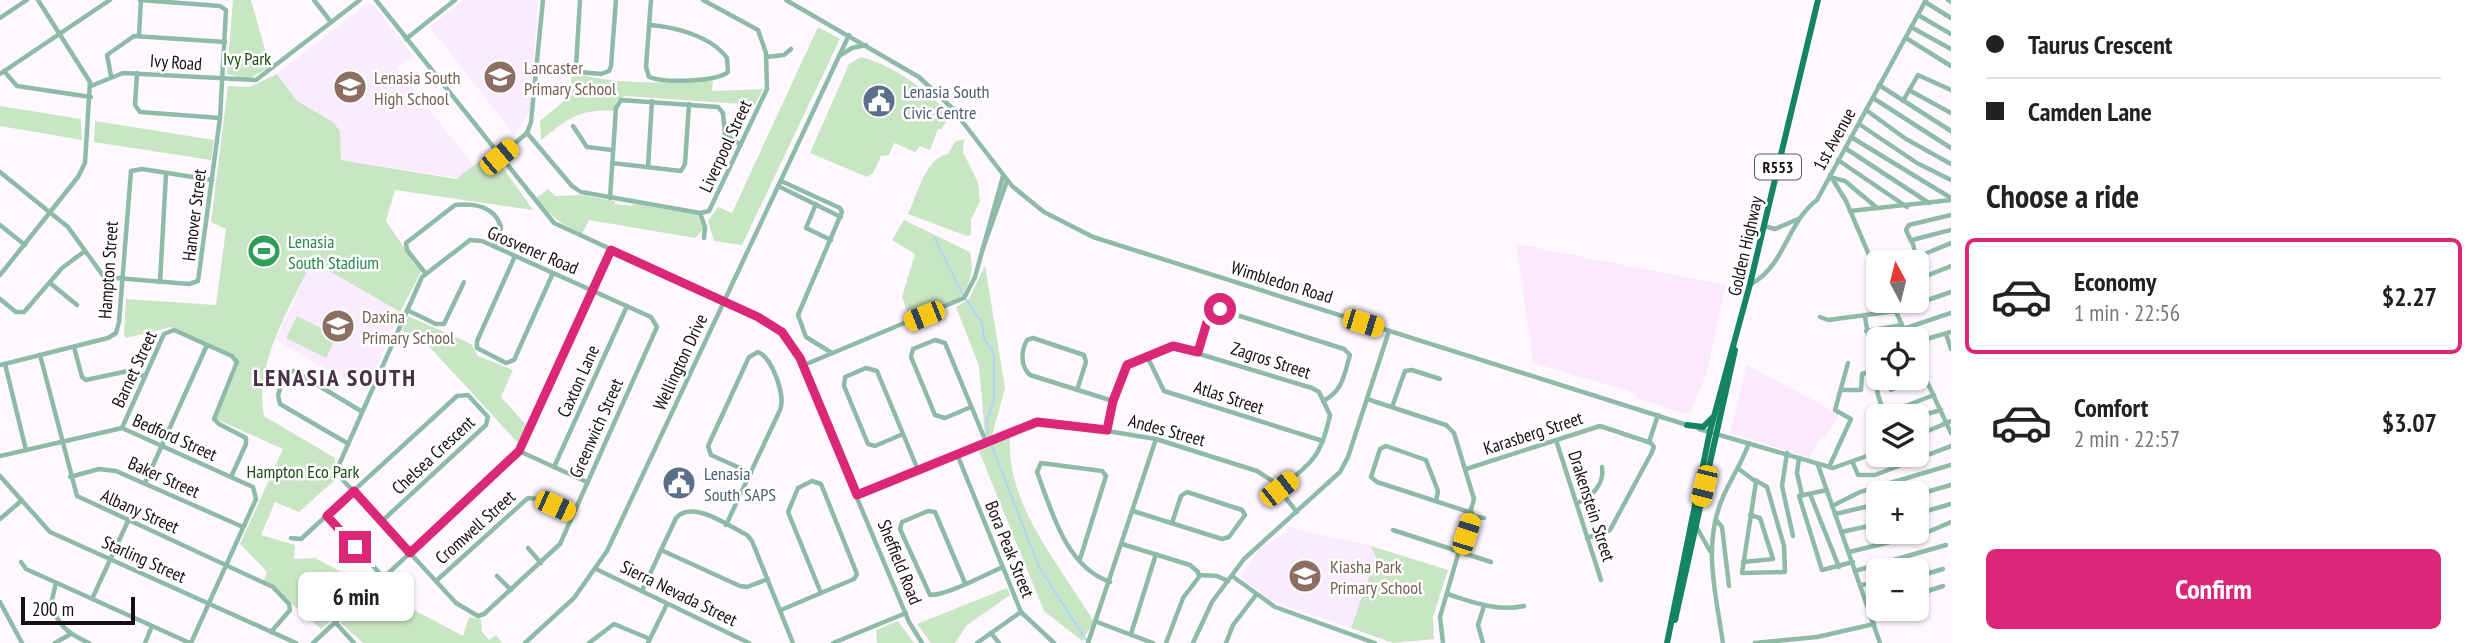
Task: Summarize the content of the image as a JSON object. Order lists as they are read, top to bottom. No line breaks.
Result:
{"streets":{"main road":["R553","Golden Highway"],"street":["Ivy Road","1st Avenue","Liverpool Street","Hanover Street","Grosvener Road","Hampton Street","Wimbledon Road","Zagros Street","Wellington Drive","Barnet Street","Caxton Lane","Atlas Street","Greenwich Street","Andes Street","Karasberg Street","Bedford Street","Chelsea Crescent","Baker Street","Drakenstein Street","Albany Street","Cromwell Street","Bora Peak Street","Starling Street","Sheffield Road","Sierra Nevada Street"]},"crossings":[["Ivy Road","Hanover Street"],["1st Avenue","Golden Highway"],["Hanover Street","Hampton Street"],["Golden Highway","Wimbledon Road"],["Grosvener Road","Caxton Lane"],["Grosvener Road","Greenwich Street"],["Grosvener Road","Chelsea Crescent"],["Hampton Street","Albany Street"],["Wimbledon Road","Wellington Drive"],["Zagros Street","Atlas Street"],["Zagros Street","Andes Street"],["Wellington Drive","Sheffield Road"],["Wellington Drive","Sierra Nevada Street"],["Barnet Street","Bedford Street"],["Greenwich Street","Cromwell Street"],["Andes Street","Bora Peak Street"],["Andes Street","Sheffield Road"],["Karasberg Street","Drakenstein Street"],["Bedford Street","Baker Street"],["Bedford Street","Albany Street"],["Bedford Street","Starling Street"],["Baker Street","Albany Street"],["Albany Street","Starling Street"]],"districts":["LENASIA SOUTH"],"parks":["Ivy Park","Hampton Eco Park"],"places":{"school or university":["Lancaster Primary School","Lenasia South High School","Daxina Primary School","Kiasha Park Primary School"],"public building":["Lenasia South Civic Centre","Lenasia South SAPS"],"sports":["Lenasia South Stadium"]},"scale_bar":"200 m","north":"top","page":{"banner":["Taurus Crescent","Camden Lane"],"heading":"Choose a ride","list":[{"name":"Economy","note":"1 min · 22:56","value":"$2.27"},{"name":"Comfort","note":"2 min · 22:57","value":"$3.07"}],"map_buttons":["+","−"],"buttons":"Confirm","bubble":"6 min","scale":"200 m"}}
